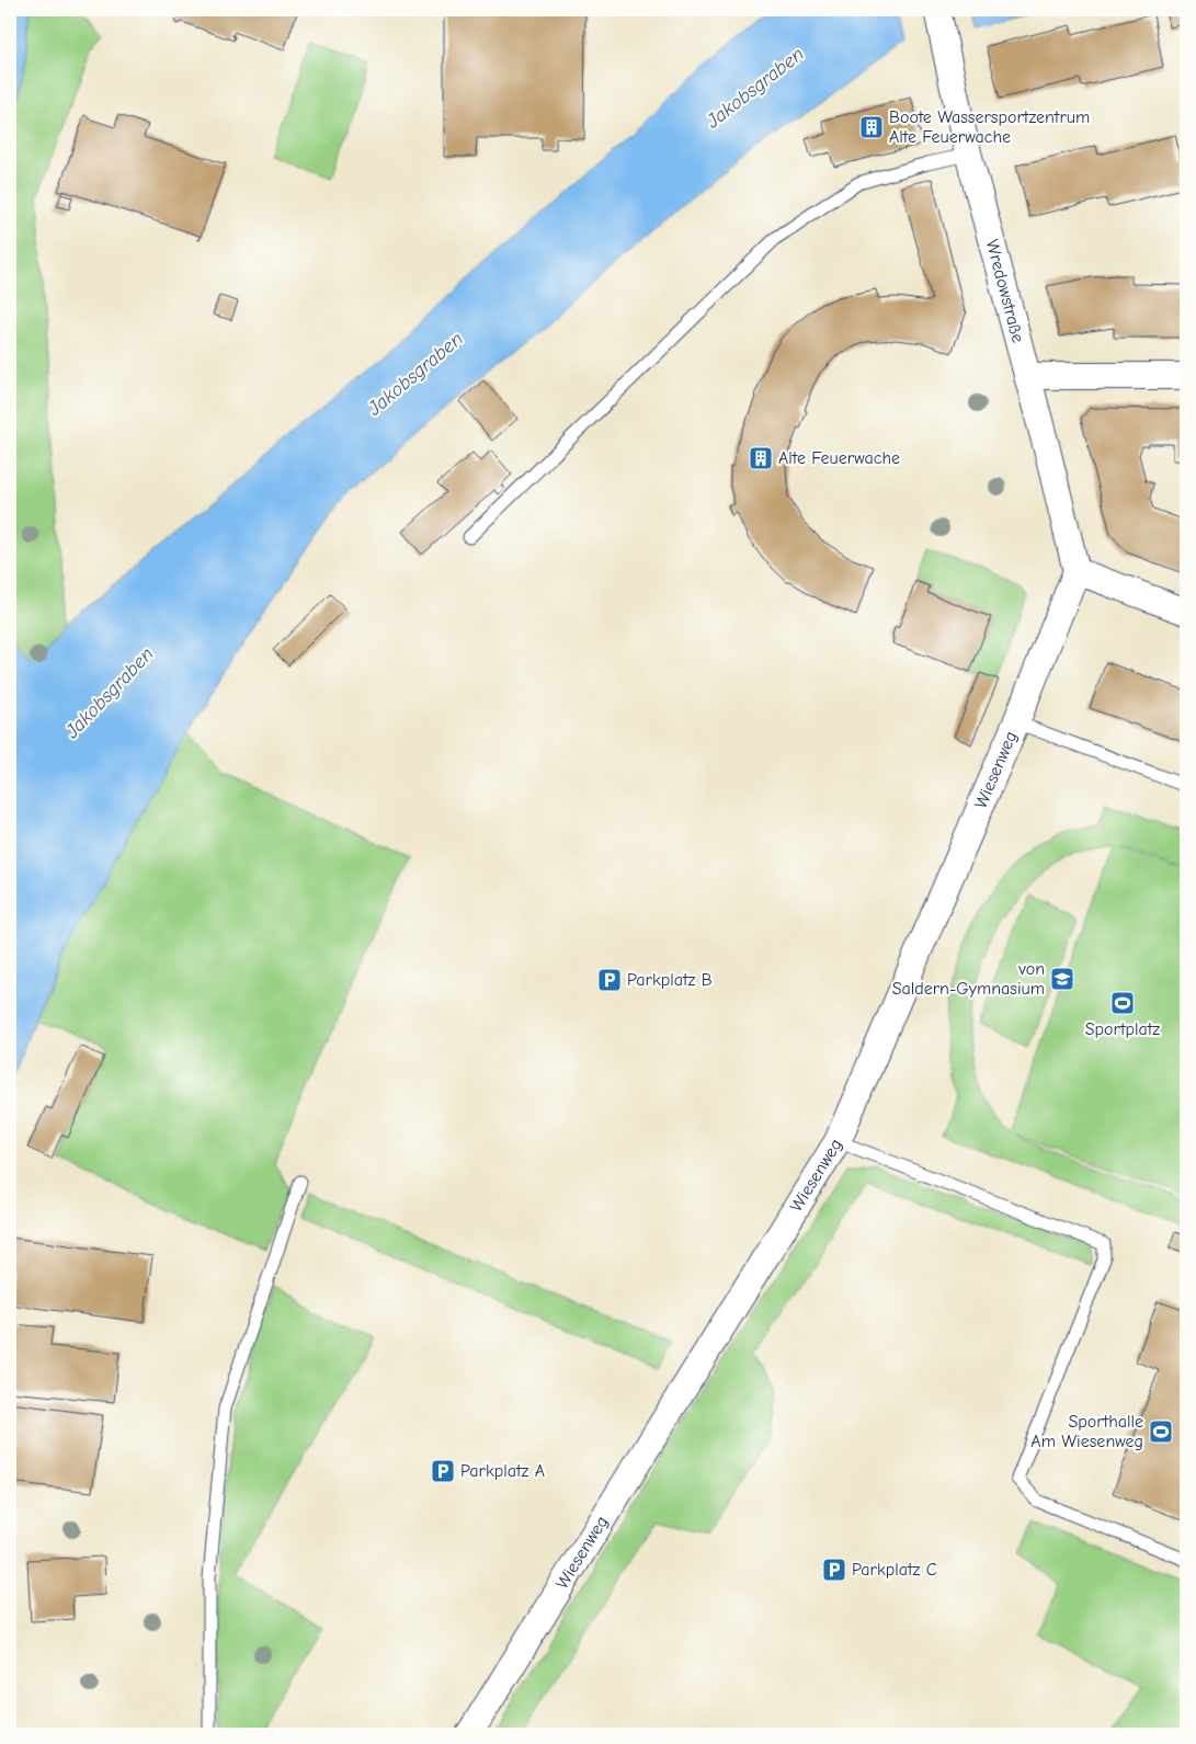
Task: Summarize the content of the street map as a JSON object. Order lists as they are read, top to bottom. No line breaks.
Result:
{"streets":{"street":["Wredowstraße","Wiesenweg"]},"crossings":[["Wredowstraße","Wiesenweg"]],"water":["Jakobsgraben"],"places":{"building":["Boote Wassersportzentrum Alte Feuerwache","Alte Feuerwache"],"school or university":["von Saldern-Gymnasium"],"parking":["Parkplatz B","Parkplatz A","Parkplatz C"],"sports":["Sportplatz","Sporthalle Am Wiesenweg"]}}
